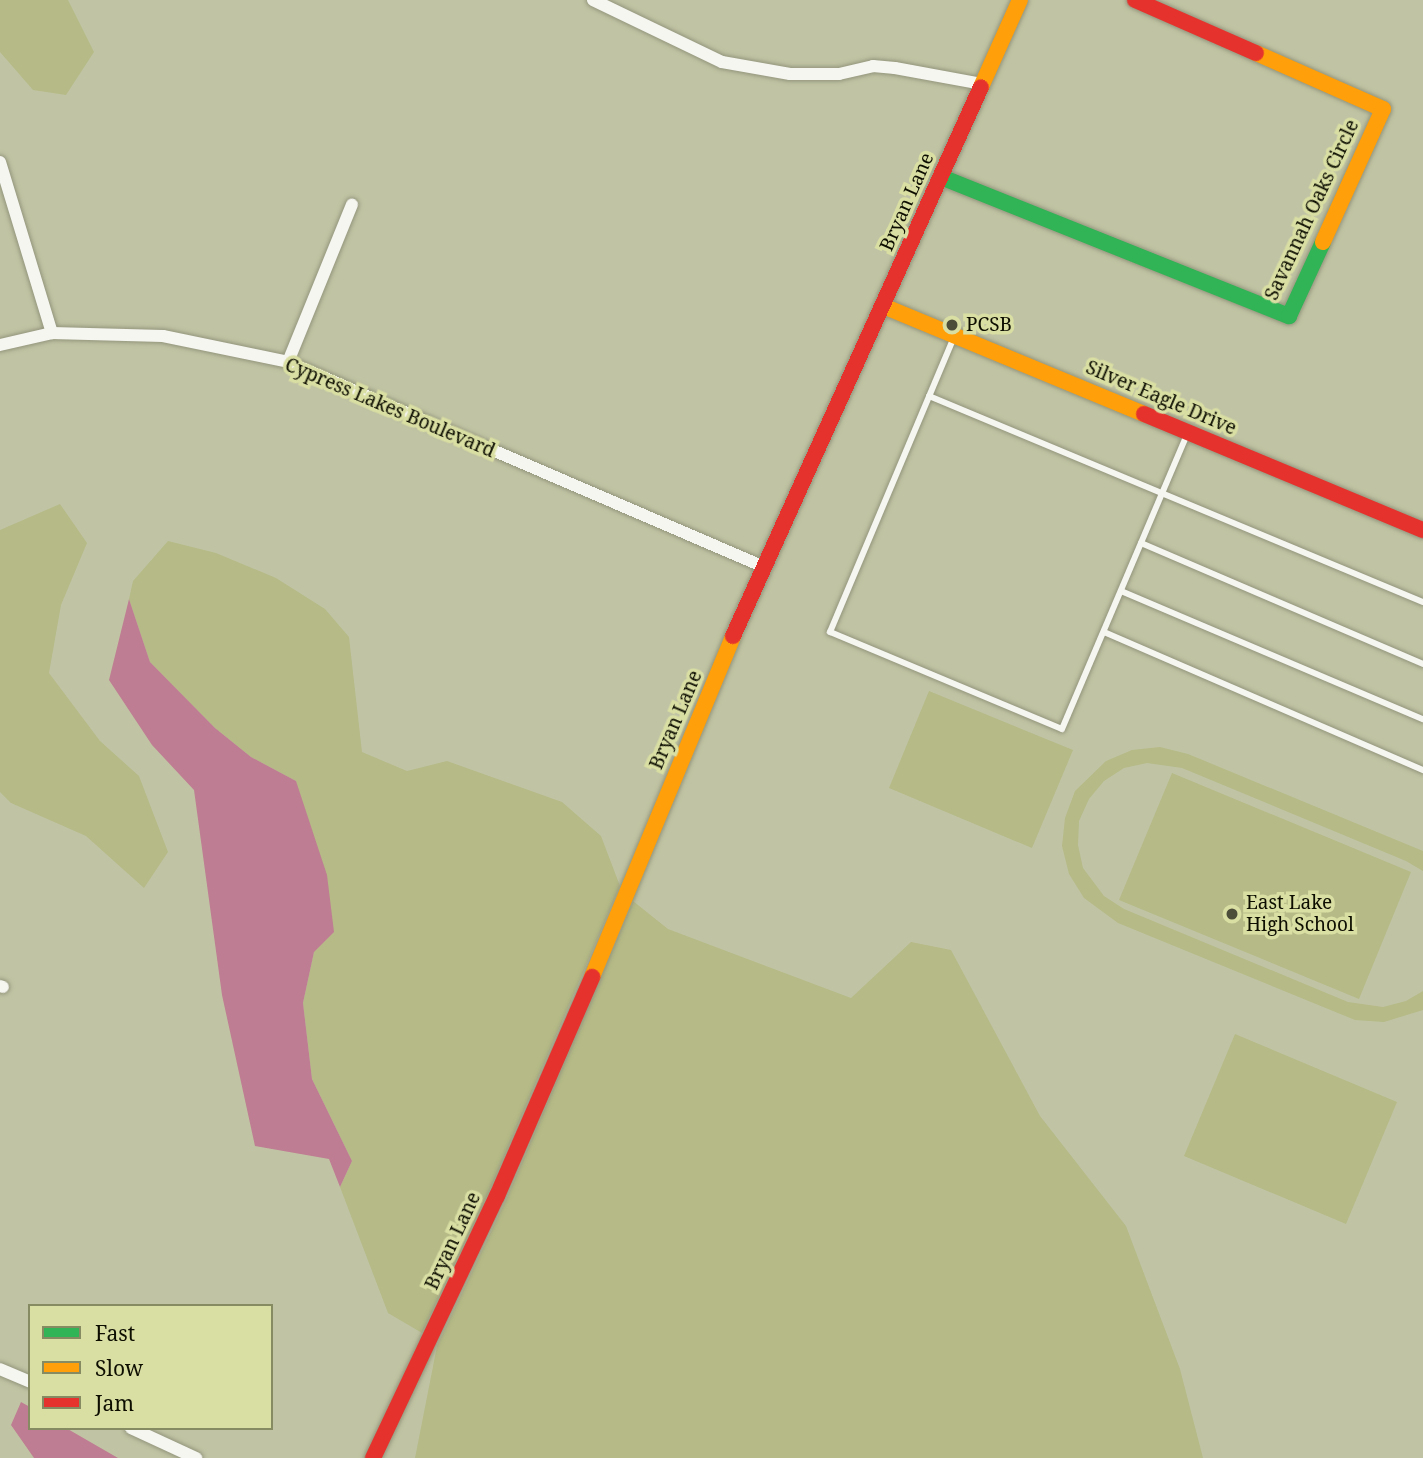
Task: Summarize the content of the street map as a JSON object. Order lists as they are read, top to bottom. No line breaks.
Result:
{"streets":{"street":["Bryan Lane","Savannah Oaks Circle","Silver Eagle Drive","Cypress Lakes Boulevard"]},"crossings":[["Bryan Lane","Savannah Oaks Circle"],["Bryan Lane","Silver Eagle Drive"],["Bryan Lane","Cypress Lakes Boulevard"]],"places":["PCSB","East Lake High School"],"legend":["Fast","Slow","Jam"]}
